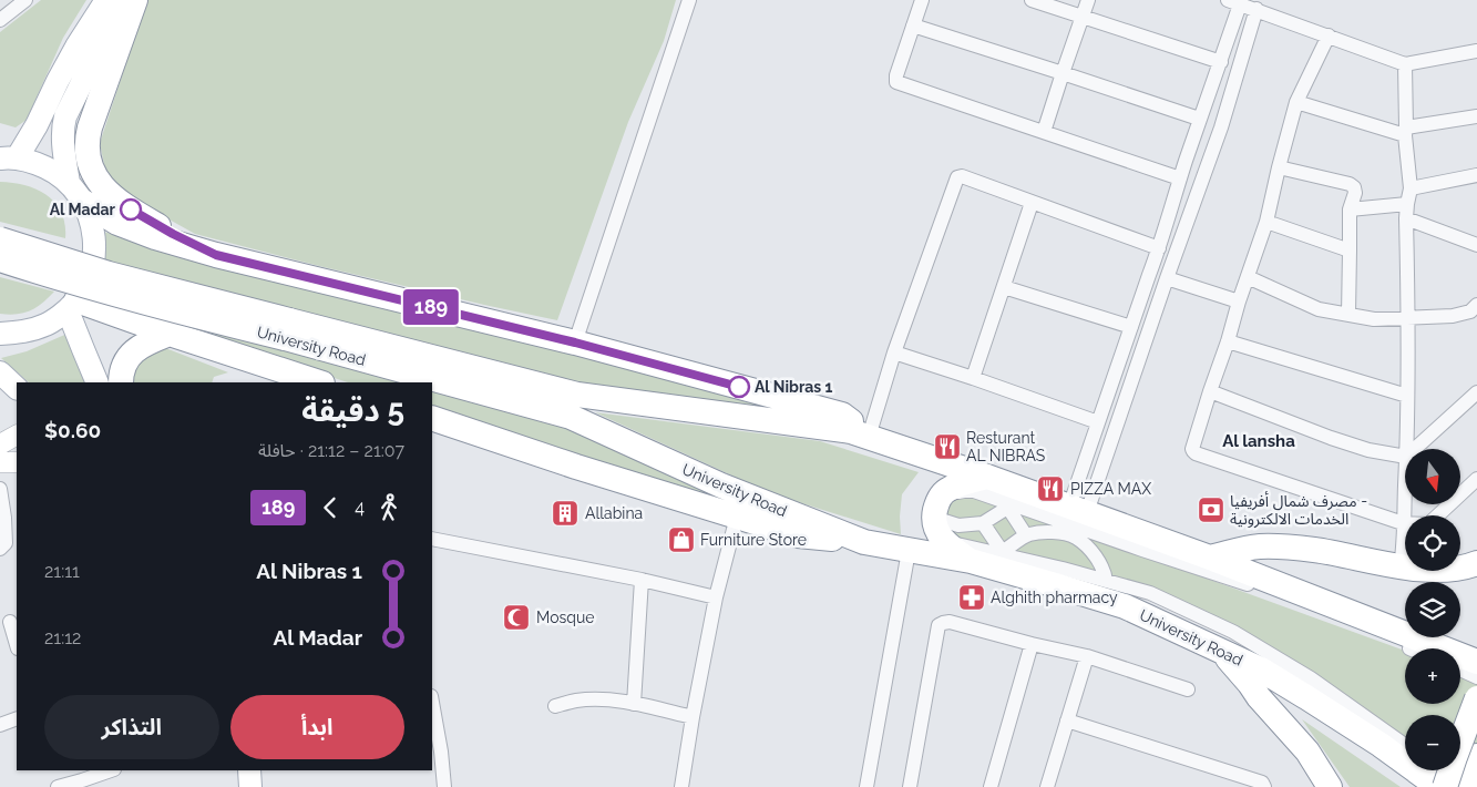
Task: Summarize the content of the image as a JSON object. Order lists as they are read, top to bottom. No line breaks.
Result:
{"streets":{"highway":["University Road"]},"districts":["Al lansha"],"places":{"other":["Al Madar","Al Nibras 1"],"restaurant":["Resturant AL NIBRAS","PIZZA MAX"],"bank":["مصرف شمال أفريفيا - الخدمات الالكترونية"],"building":["Allabina"],"shop":["Furniture Store"],"pharmacy":["Alghith pharmacy"],"mosque":["Mosque"]},"lines":["bus line 189"],"north":"bottom","page":{"on_map":"189","heading":["5 دقيقة","21:07 – 21:12 · حافلة","$0.60"],"map_buttons":["+","−"],"legs":["4","189"],"list":[{"name":"Al Nibras 1","value":"21:11"},{"name":"Al Madar","value":"21:12"}],"buttons":["ابدأ","التذاكر"]}}
